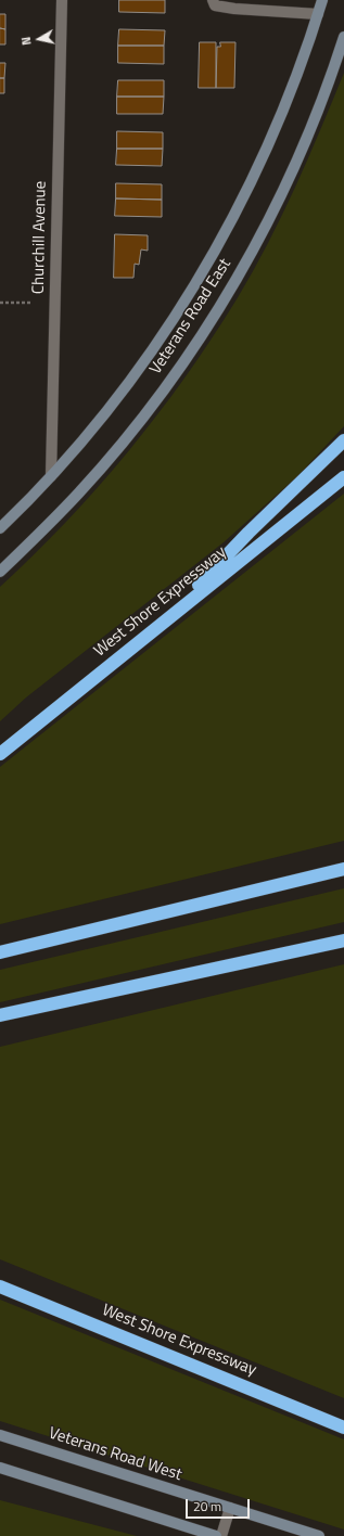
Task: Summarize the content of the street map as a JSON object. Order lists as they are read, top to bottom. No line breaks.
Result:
{"streets":{"highway":["West Shore Expressway"],"street":["Churchill Avenue","Veterans Road East","Veterans Road West"]},"crossings":[["Churchill Avenue","Veterans Road East"]],"scale_bar":"20 m","north":"left"}
